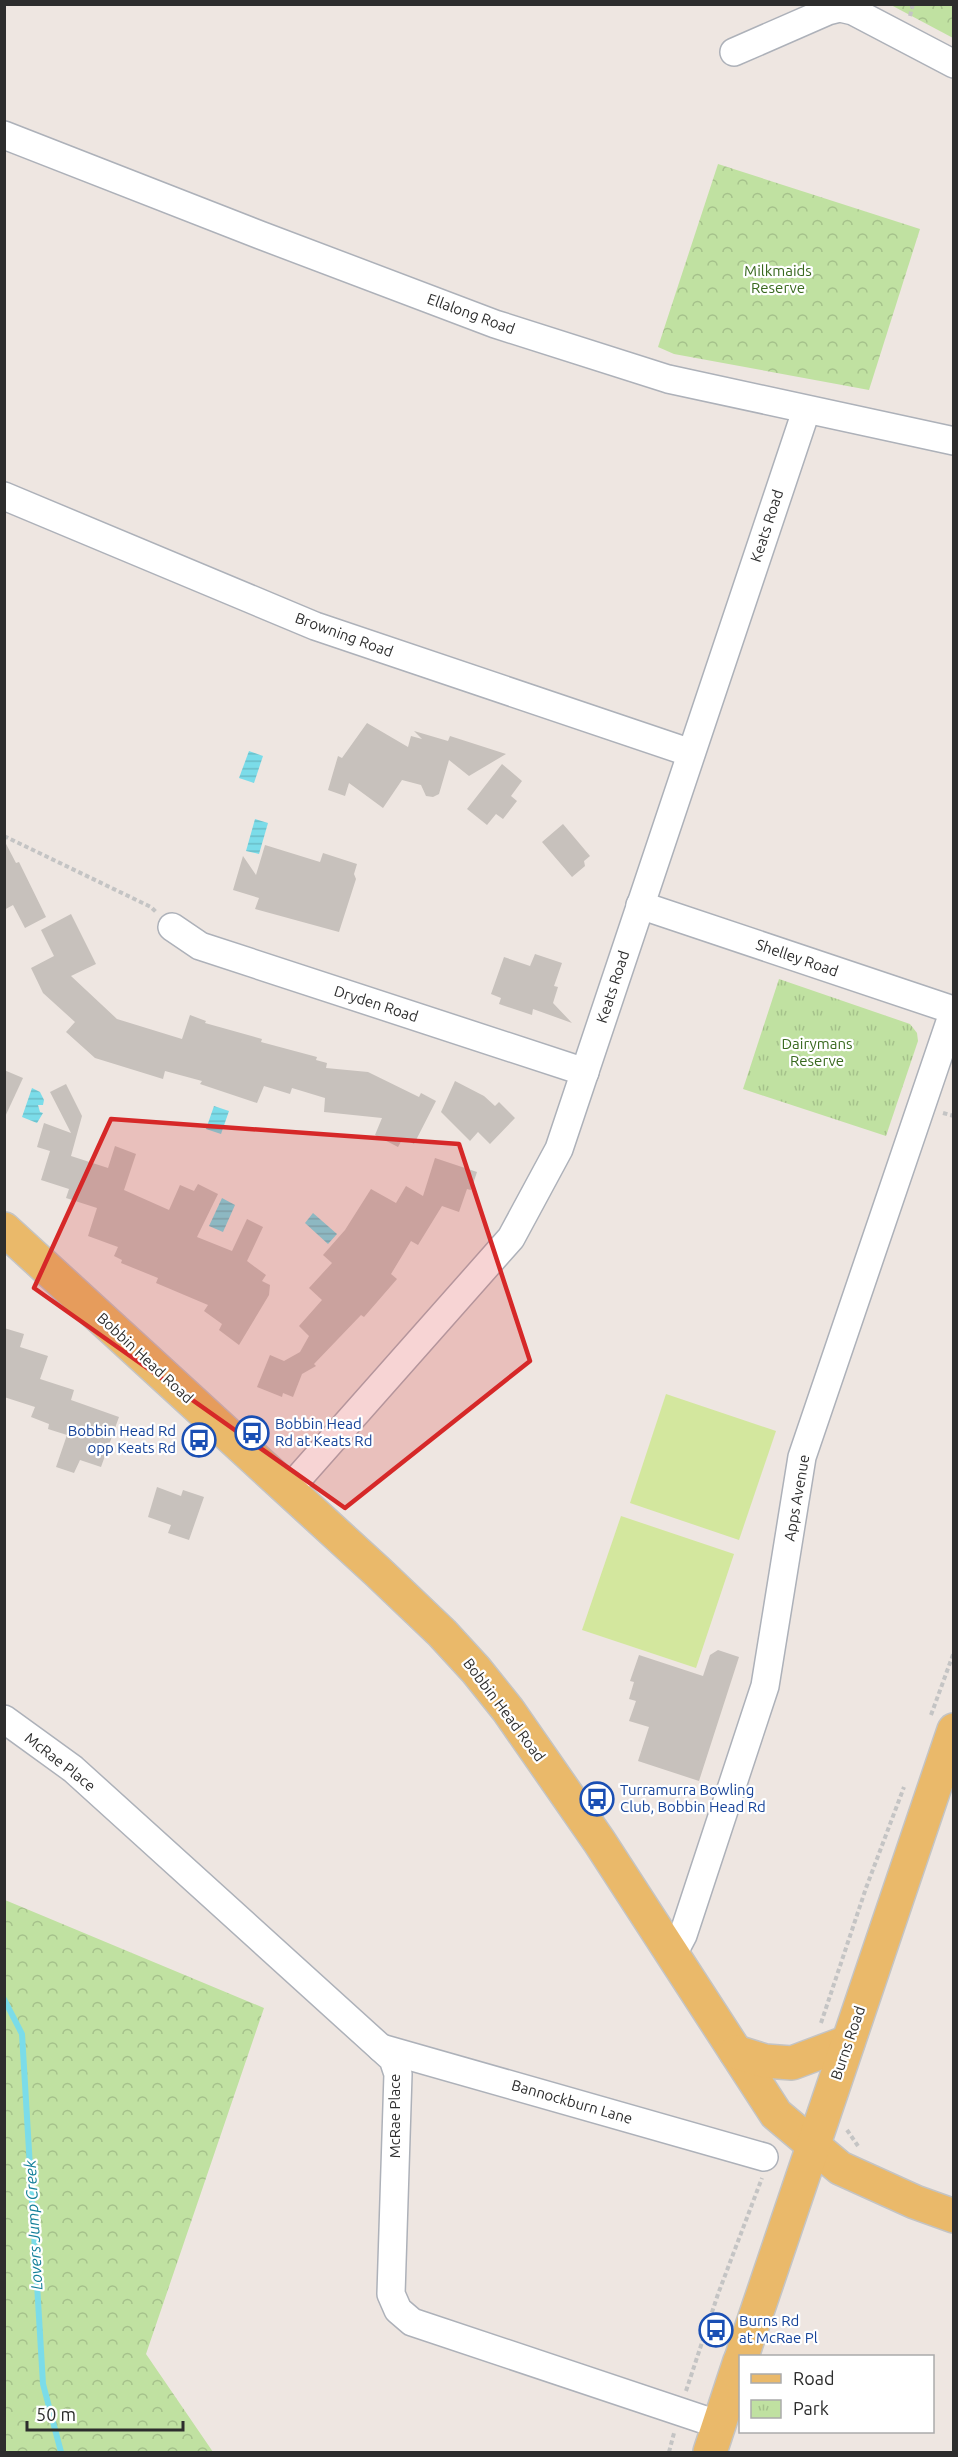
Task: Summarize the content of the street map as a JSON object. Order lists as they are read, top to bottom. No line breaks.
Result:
{"streets":{"main road":["Bobbin Head Road","Burns Road"],"street":["Ellalong Road","Keats Road","Browning Road","Shelley Road","Dryden Road","Apps Avenue","McRae Place","Bannockburn Lane"]},"crossings":[["Ellalong Road","Keats Road"],["Keats Road","Browning Road"],["Keats Road","Shelley Road"],["Keats Road","Dryden Road"],["Keats Road","Bobbin Head Road"],["Shelley Road","Apps Avenue"],["Bobbin Head Road","Apps Avenue"],["Bobbin Head Road","Burns Road"],["McRae Place","Bannockburn Lane"]],"water":["Lovers Jump Creek"],"parks":["Milkmaids Reserve","Dairymans Reserve"],"places":{"bus stop":["Bobbin Head Rd at Keats Rd","Bobbin Head Rd opp Keats Rd","Turramurra Bowling Club, Bobbin Head Rd","Burns Rd at McRae Pl"]},"legend":["Road","Park"],"scale_bar":"50 m"}
